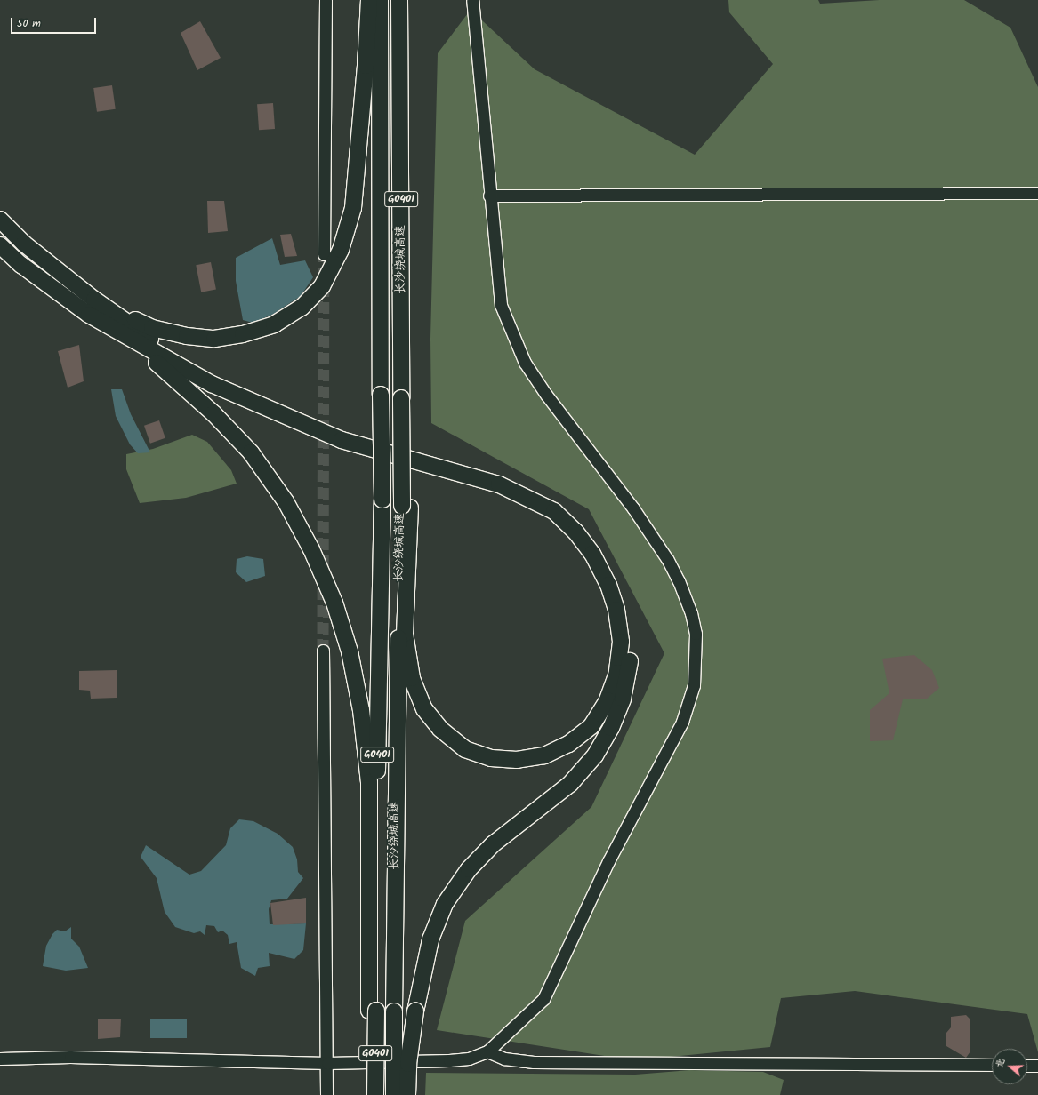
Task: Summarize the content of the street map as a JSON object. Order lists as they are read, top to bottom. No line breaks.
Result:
{"streets":{"highway":["G0401","长沙绕城高速"]},"scale_bar":"50 m","north":"left"}
